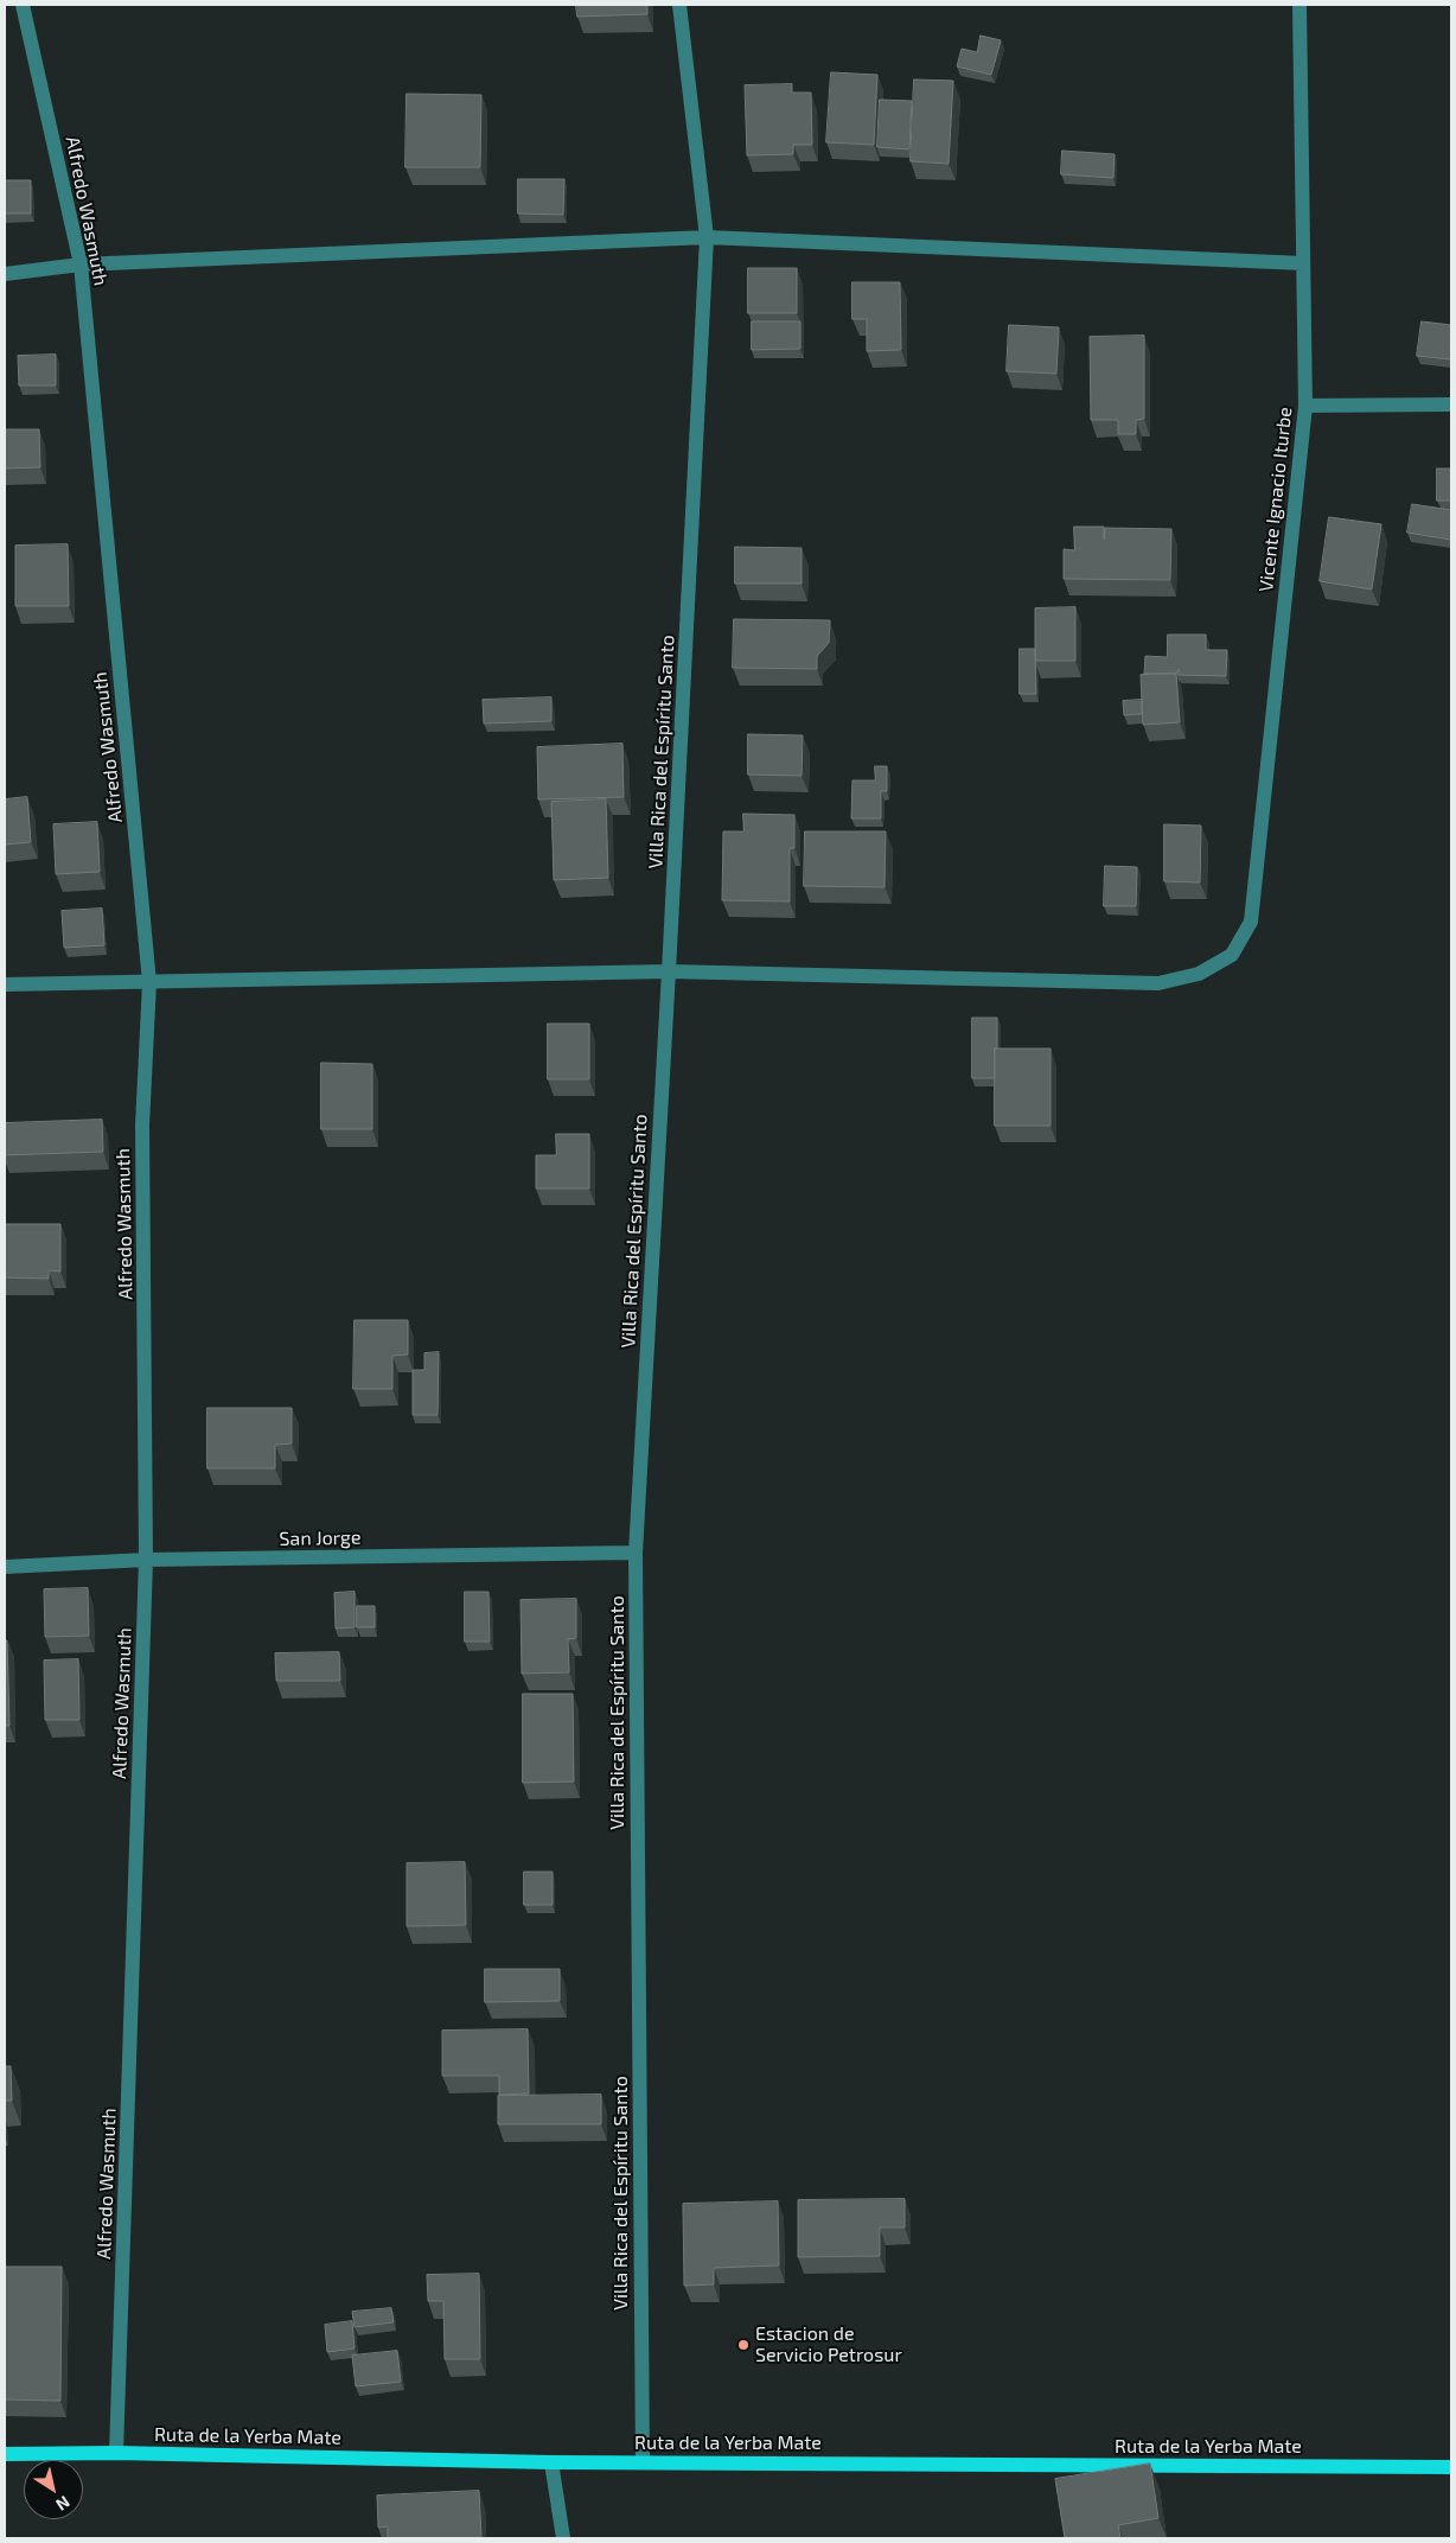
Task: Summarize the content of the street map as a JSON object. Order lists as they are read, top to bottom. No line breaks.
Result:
{"streets":{"main road":["Ruta de la Yerba Mate"],"street":["Alfredo Wasmuth","Vicente Ignacio Iturbe","Villa Rica del Espíritu Santo","San Jorge"]},"crossings":[["Alfredo Wasmuth","Vicente Ignacio Iturbe"],["Alfredo Wasmuth","San Jorge"],["Alfredo Wasmuth","Ruta de la Yerba Mate"],["Vicente Ignacio Iturbe","Villa Rica del Espíritu Santo"],["Villa Rica del Espíritu Santo","San Jorge"],["Villa Rica del Espíritu Santo","Ruta de la Yerba Mate"]],"places":["Estacion de Servicio Petrosur"],"north":"bottom right"}
